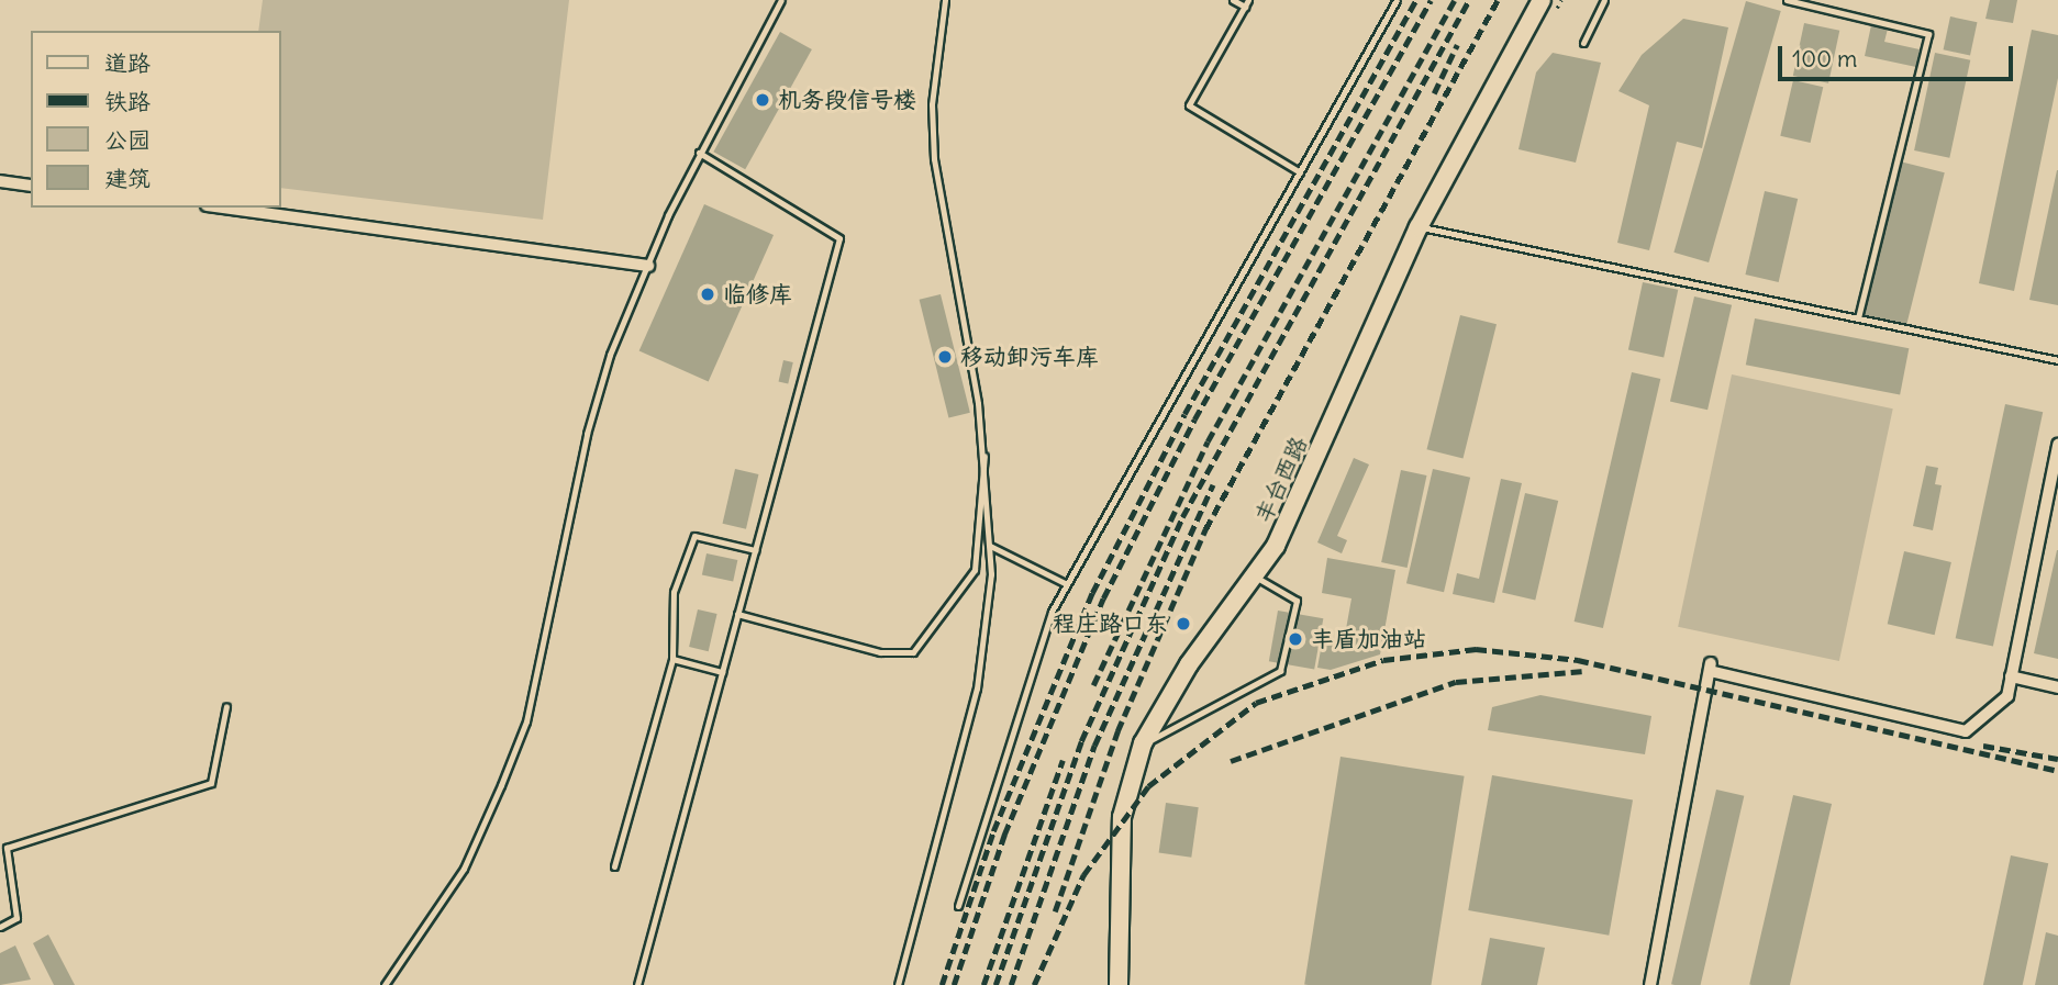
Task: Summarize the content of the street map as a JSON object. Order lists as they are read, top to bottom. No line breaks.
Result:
{"streets":{"main road":["丰台西路"]},"places":["机务段信号楼","临修库","移动卸污车库","程庄路口东","丰盾加油站"],"legend":["道路","铁路","公园","建筑"],"scale_bar":"100 m"}
